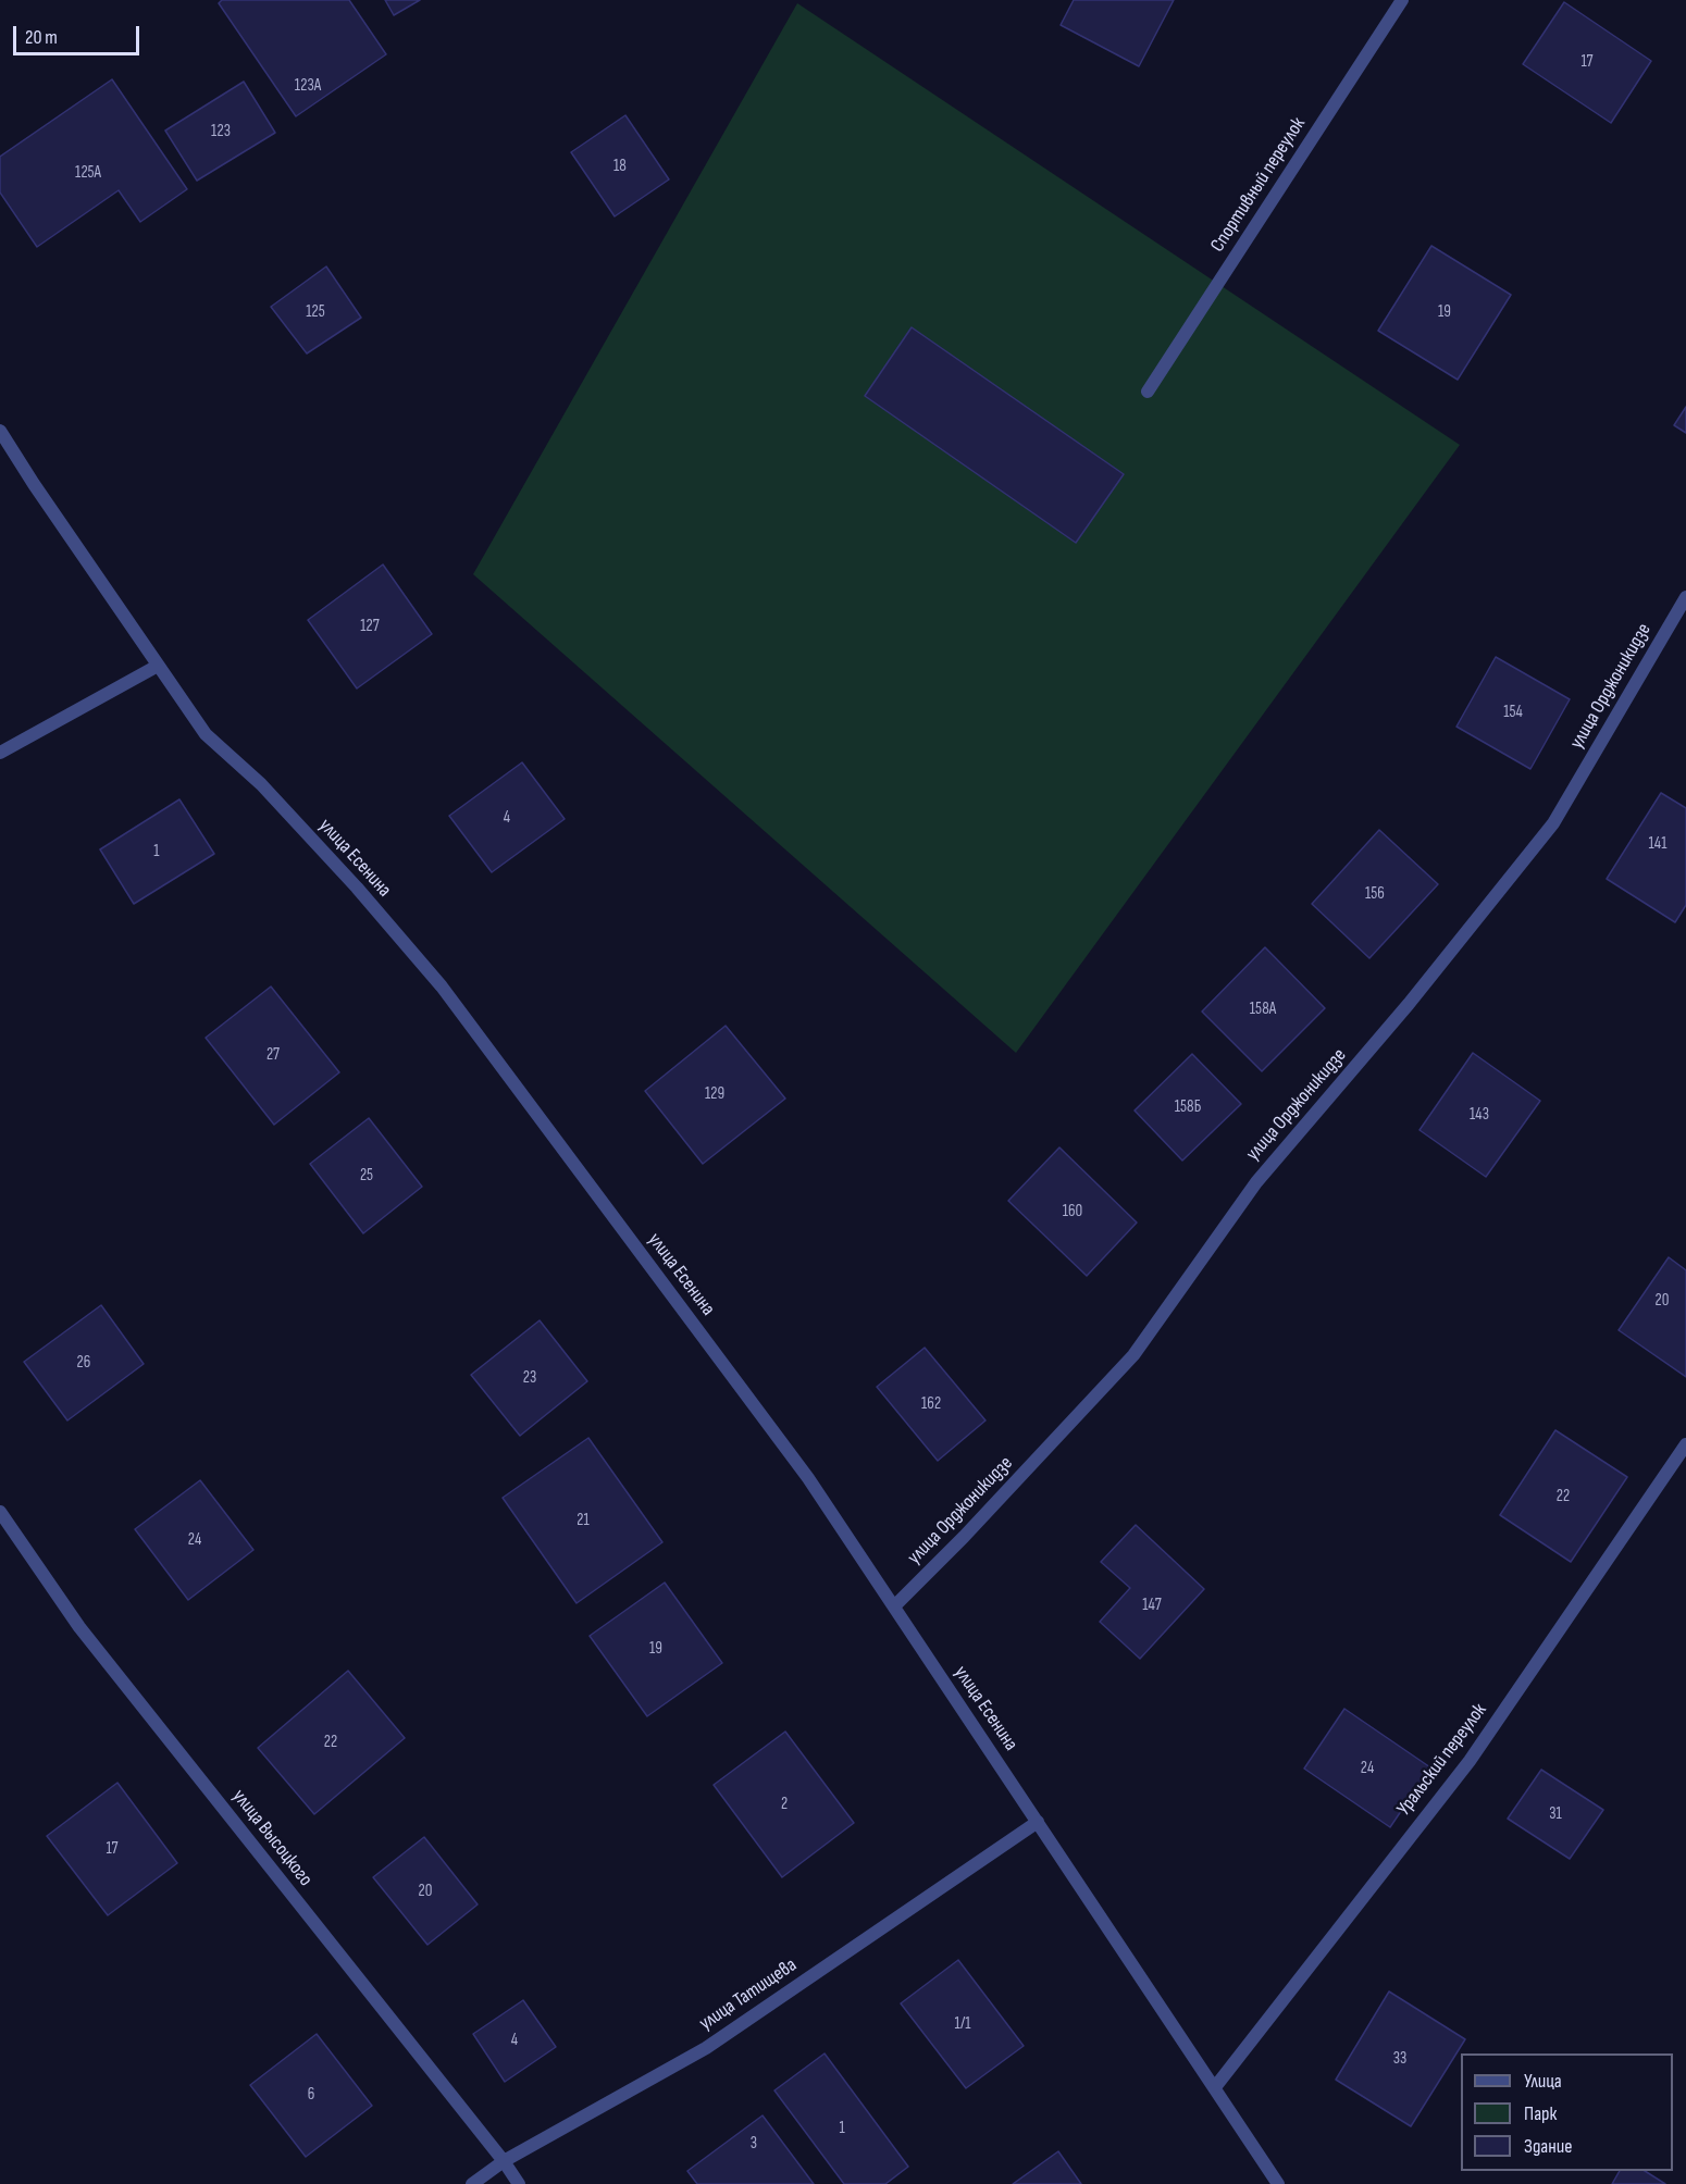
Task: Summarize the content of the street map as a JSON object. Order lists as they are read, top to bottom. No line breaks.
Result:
{"streets":{"street":["Спортивный переулок","улица Орджоникидзе","улица Есенина","Уральский переулок","улица Высоцкого","улица Татищева"]},"crossings":[["улица Орджоникидзе","улица Есенина"],["улица Есенина","Уральский переулок"],["улица Есенина","улица Татищева"],["улица Высоцкого","улица Татищева"]],"house_numbers":["17","123А","123","18","125А","125","19","127","154","4","141","1","156","158А","27","129","158Б","143","25","160","20","26","23","162","22","21","24","147","19","22","24","2","31","17","20","1/1","4","33","6","1","3"],"legend":["Улица","Парк","Здание"],"scale_bar":"20 m"}
